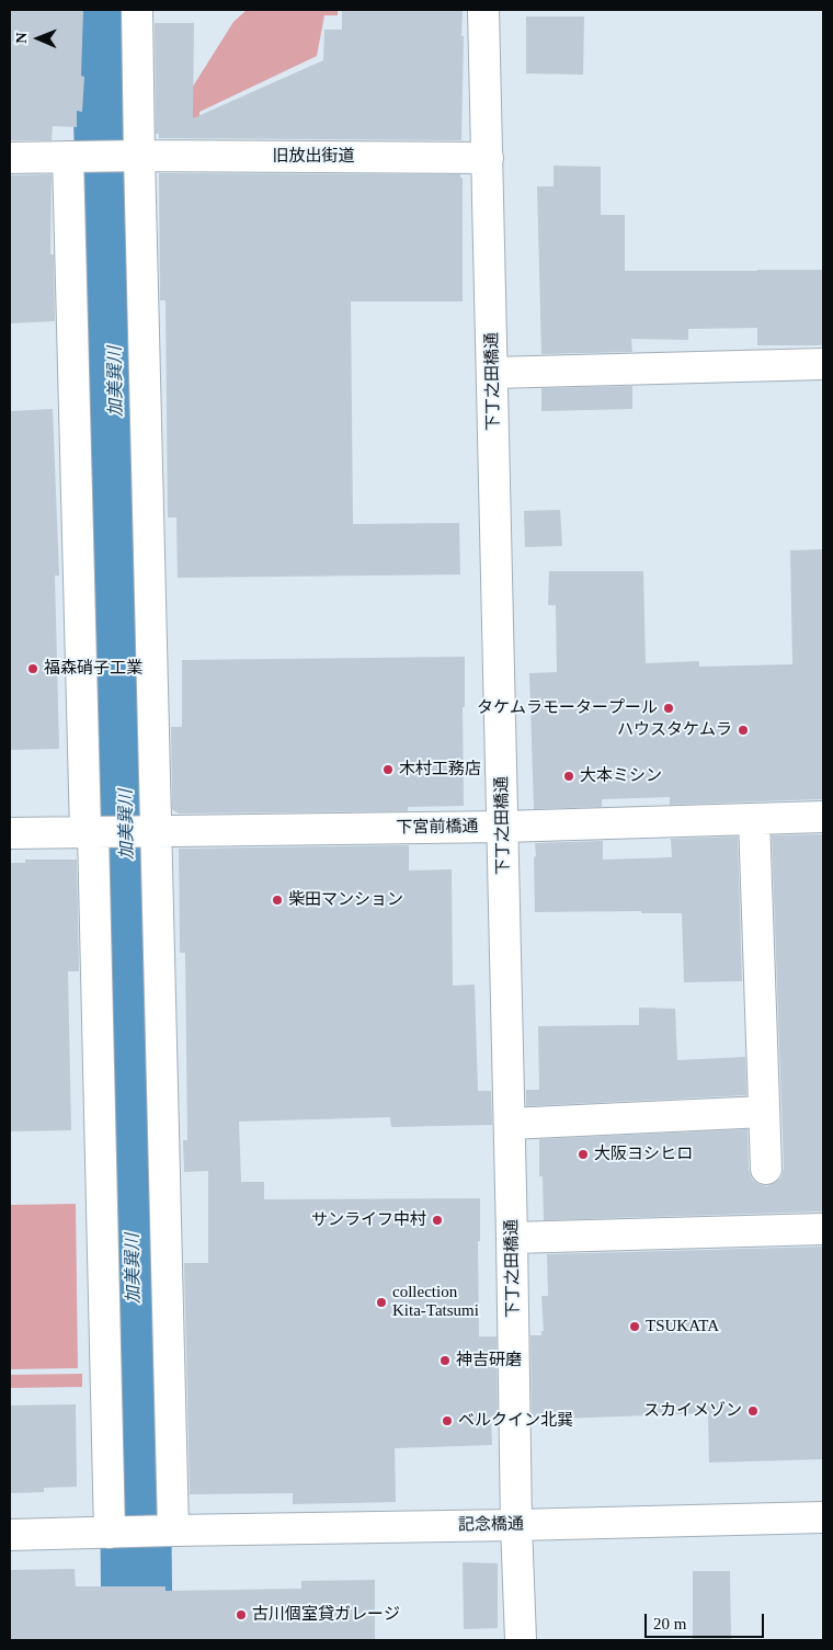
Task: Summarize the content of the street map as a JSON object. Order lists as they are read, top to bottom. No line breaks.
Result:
{"streets":{"street":["旧放出街道","下丁之田橋通","下宮前橋通","記念橋通"]},"crossings":[["旧放出街道","下丁之田橋通"],["下丁之田橋通","下宮前橋通"],["下丁之田橋通","記念橋通"]],"water":["加美巽川"],"places":["福森硝子工業","タケムラモータープール","ハウスタケムラ","木村工務店","大本ミシン","柴田マンション","大阪ヨシヒロ","サンライフ中村","collection Kita-Tatsumi","TSUKATA","神吉研磨","スカイメゾン","ベルクイン北巽","古川個室貸ガレージ"],"scale_bar":"20 m","north":"left"}
